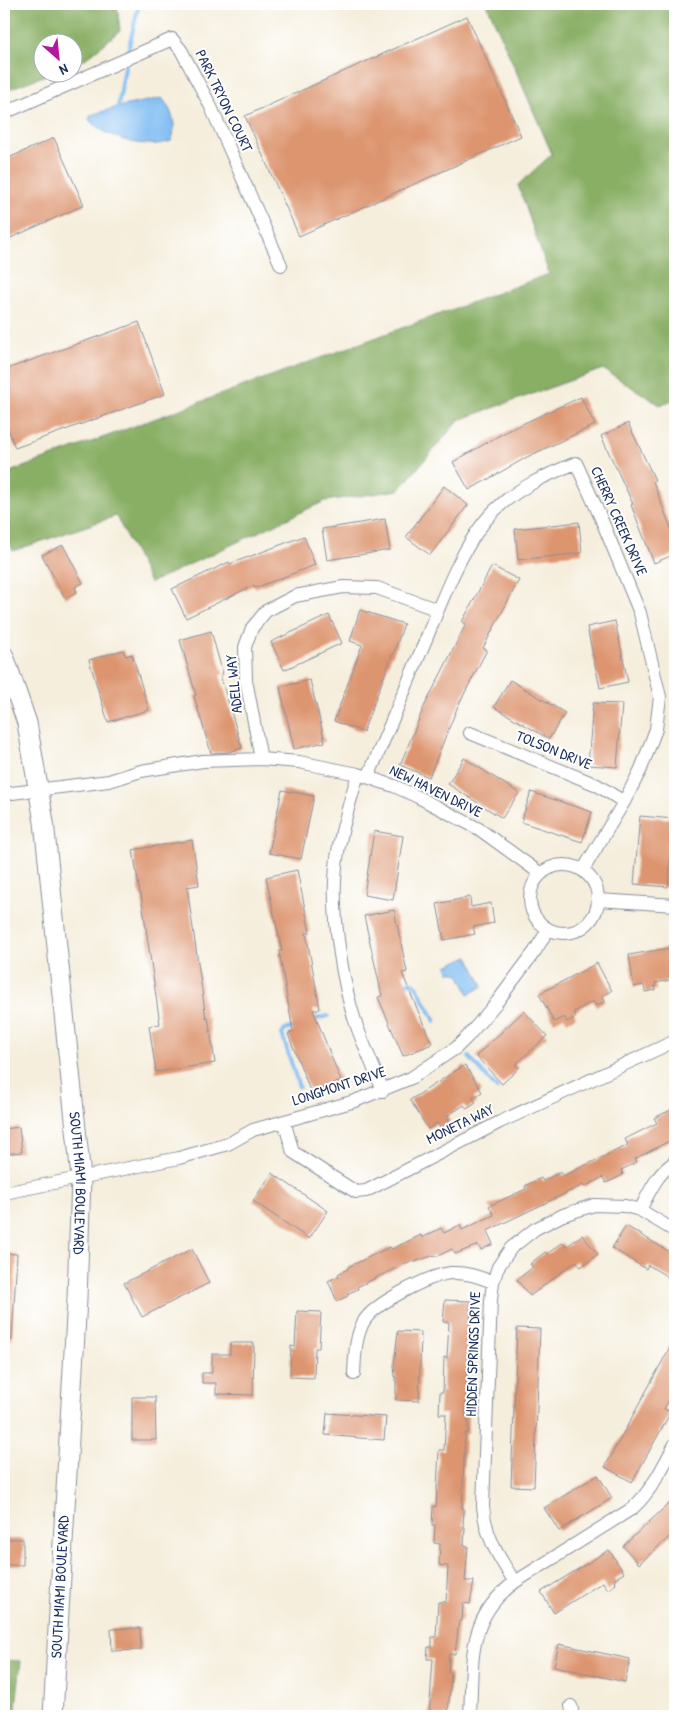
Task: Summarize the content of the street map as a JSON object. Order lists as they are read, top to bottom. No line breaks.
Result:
{"streets":{"main road":["SOUTH MIAMI BOULEVARD"],"street":["PARK TRYON COURT","CHERRY CREEK DRIVE","ADELL WAY","TOLSON DRIVE","NEW HAVEN DRIVE","LONGMONT DRIVE","MONETA WAY","HIDDEN SPRINGS DRIVE"]},"crossings":[["CHERRY CREEK DRIVE","ADELL WAY"],["CHERRY CREEK DRIVE","TOLSON DRIVE"],["CHERRY CREEK DRIVE","NEW HAVEN DRIVE"],["CHERRY CREEK DRIVE","LONGMONT DRIVE"],["ADELL WAY","NEW HAVEN DRIVE"],["NEW HAVEN DRIVE","LONGMONT DRIVE"],["NEW HAVEN DRIVE","SOUTH MIAMI BOULEVARD"],["LONGMONT DRIVE","MONETA WAY"],["LONGMONT DRIVE","SOUTH MIAMI BOULEVARD"]],"north":"bottom right"}
